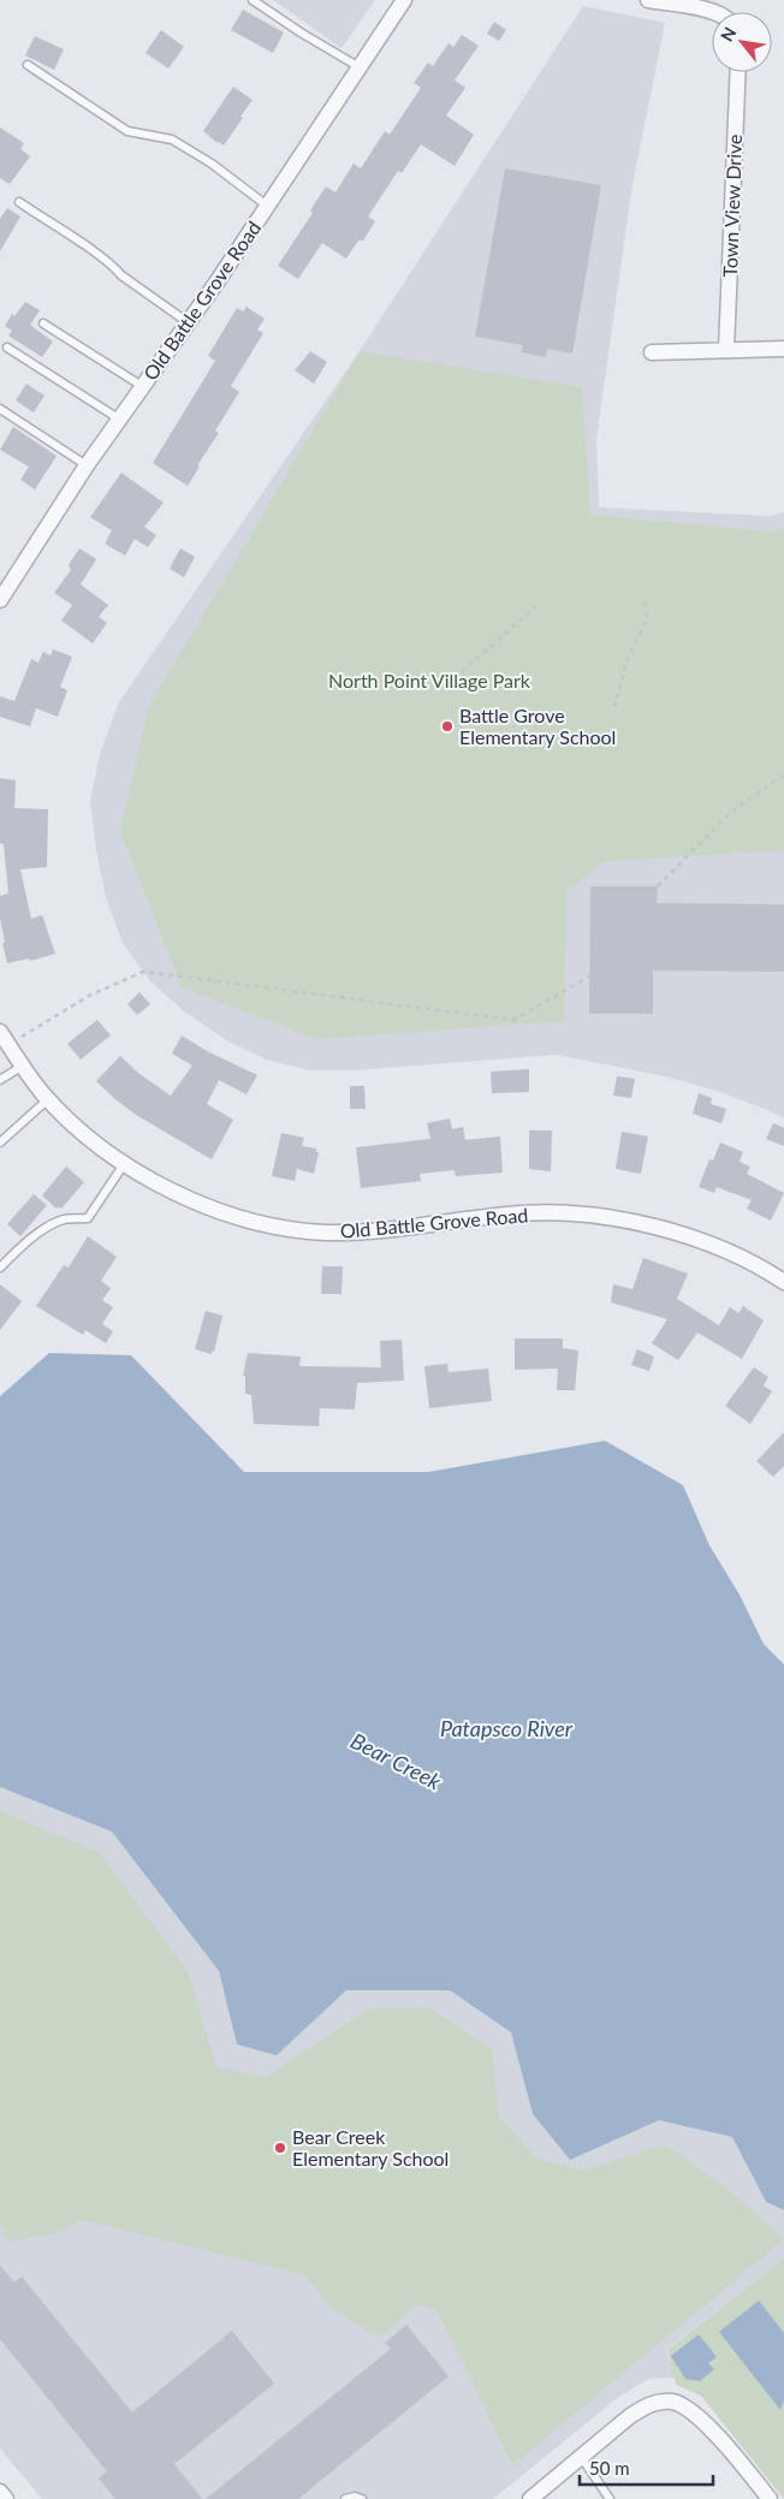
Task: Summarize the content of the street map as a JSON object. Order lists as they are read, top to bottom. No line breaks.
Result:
{"streets":{"street":["Town View Drive","Old Battle Grove Road"]},"water":["Patapsco River","Bear Creek"],"parks":["North Point Village Park"],"places":["Battle Grove Elementary School","Bear Creek Elementary School"],"scale_bar":"50 m","north":"top left"}
